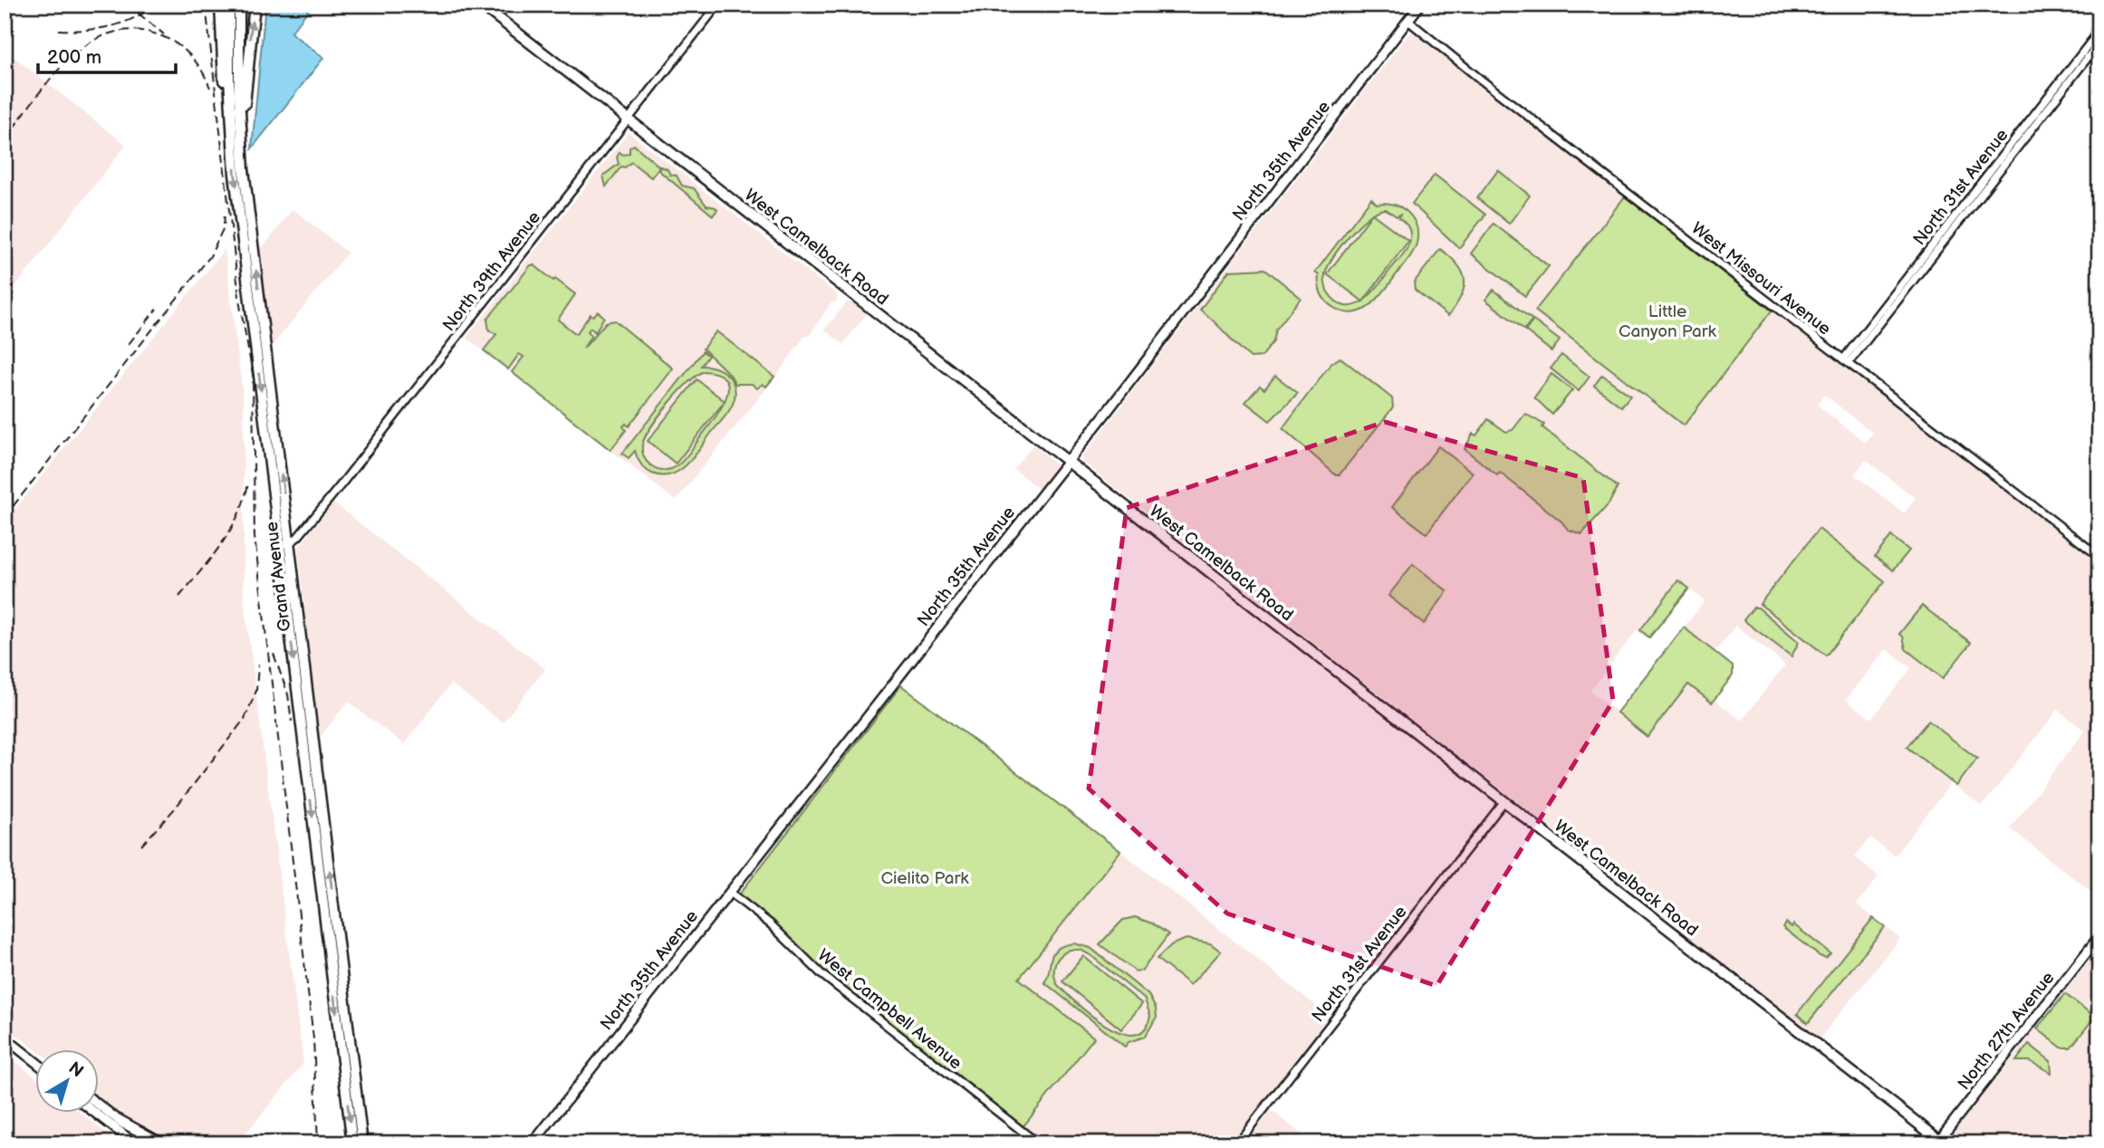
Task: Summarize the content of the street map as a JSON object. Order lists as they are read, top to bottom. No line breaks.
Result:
{"streets":{"main road":["North 35th Avenue","West Camelback Road","Grand Avenue","North 27th Avenue"],"street":["North 31st Avenue","North 39th Avenue","West Missouri Avenue","West Campbell Avenue"]},"crossings":[["North 35th Avenue","West Camelback Road"],["North 35th Avenue","West Missouri Avenue"],["North 35th Avenue","West Campbell Avenue"],["North 31st Avenue","West Camelback Road"],["North 31st Avenue","West Missouri Avenue"],["West Camelback Road","North 39th Avenue"],["West Camelback Road","North 27th Avenue"],["North 39th Avenue","Grand Avenue"]],"parks":["Little Canyon Park","Cielito Park"],"scale_bar":"200 m","north":"top right"}
